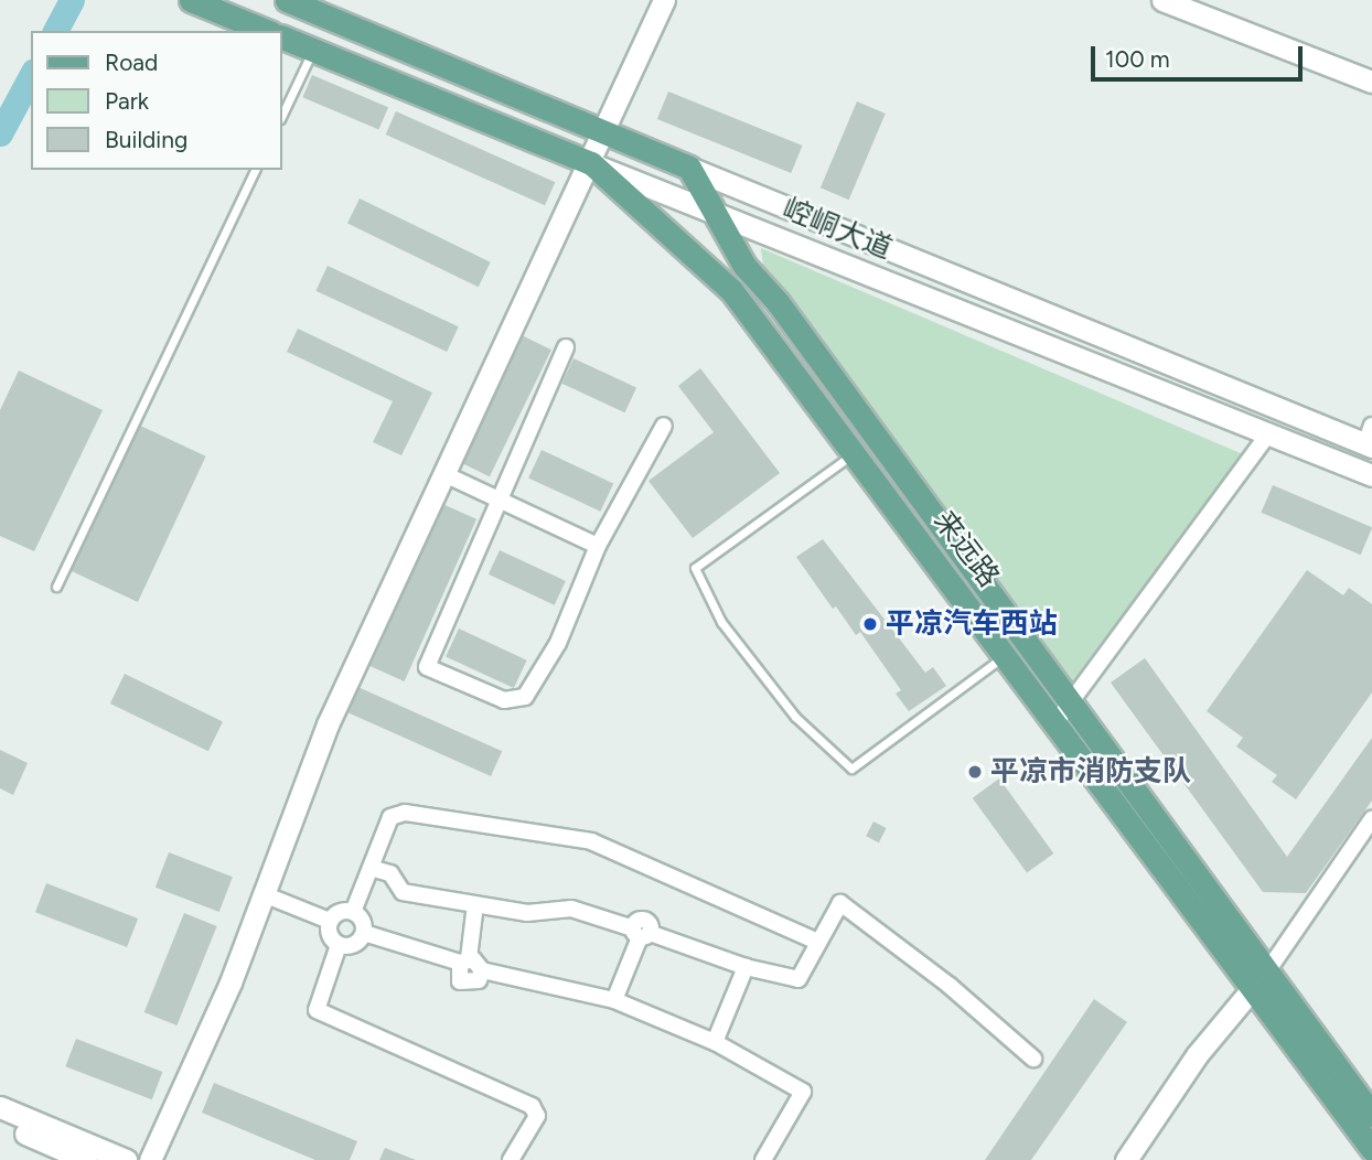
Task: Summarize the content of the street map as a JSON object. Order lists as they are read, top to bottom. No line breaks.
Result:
{"streets":{"main road":["崆峒大道","来远路"]},"crossings":[["崆峒大道","来远路"]],"places":["平凉汽车西站","平凉市消防支队"],"legend":["Road","Park","Building"],"scale_bar":"100 m"}
